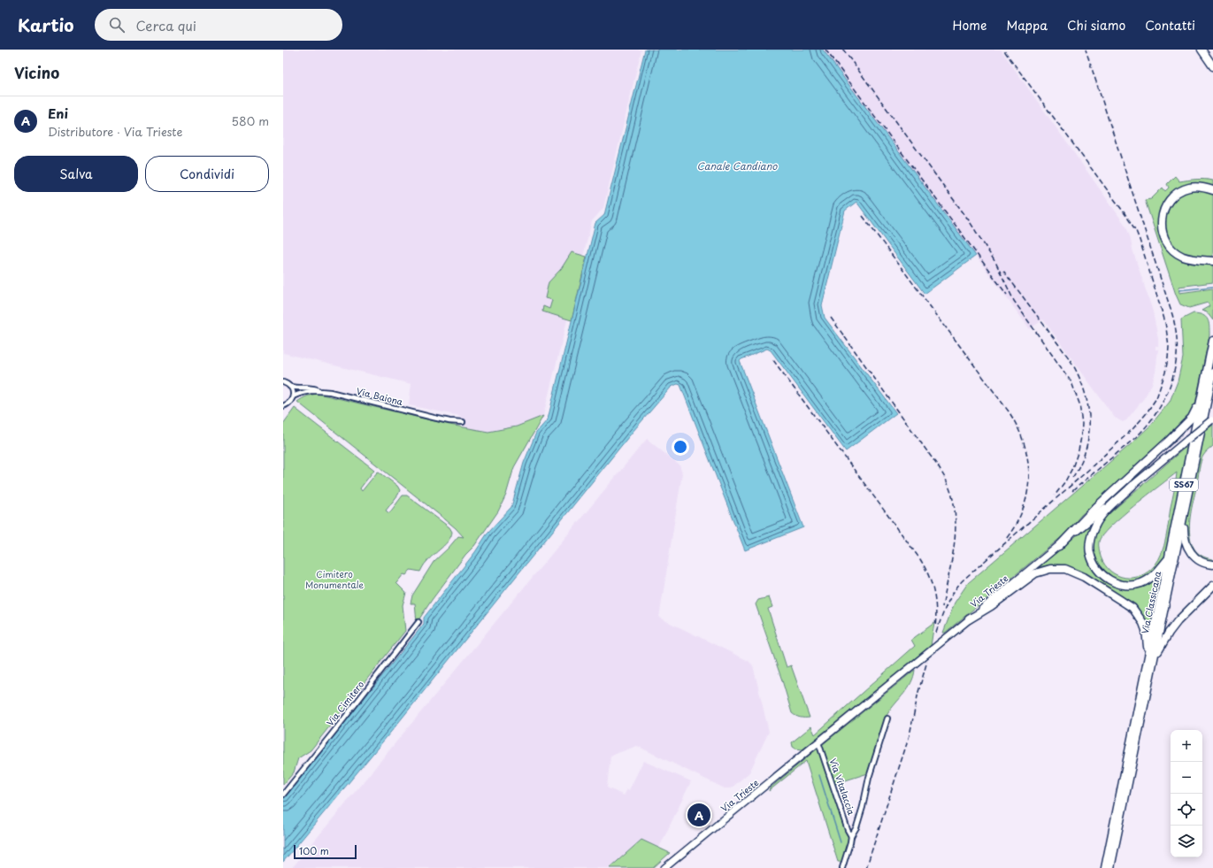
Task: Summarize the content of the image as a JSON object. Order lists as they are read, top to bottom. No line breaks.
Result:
{"streets":{"highway":["SS67","Via Classicana"],"main road":["Via Trieste"],"street":["Via Baiona","Via Cimitero","Via Vitalaccia"]},"crossings":[["Via Trieste","Via Vitalaccia"]],"water":["Canale Candiano"],"parks":["Cimitero Monumentale"],"scale_bar":"100 m","page":{"header":"Kartio","search":"Cerca qui","nav":["Home","Mappa","Chi siamo","Contatti"],"heading":"Vicino","list":[{"mark":"A","name":"Eni","note":"Distributore · Via Trieste","value":"580 m"}],"buttons":["Salva","Condividi"],"map_buttons":["+","−"],"pins":"A","scale":"100 m"}}
